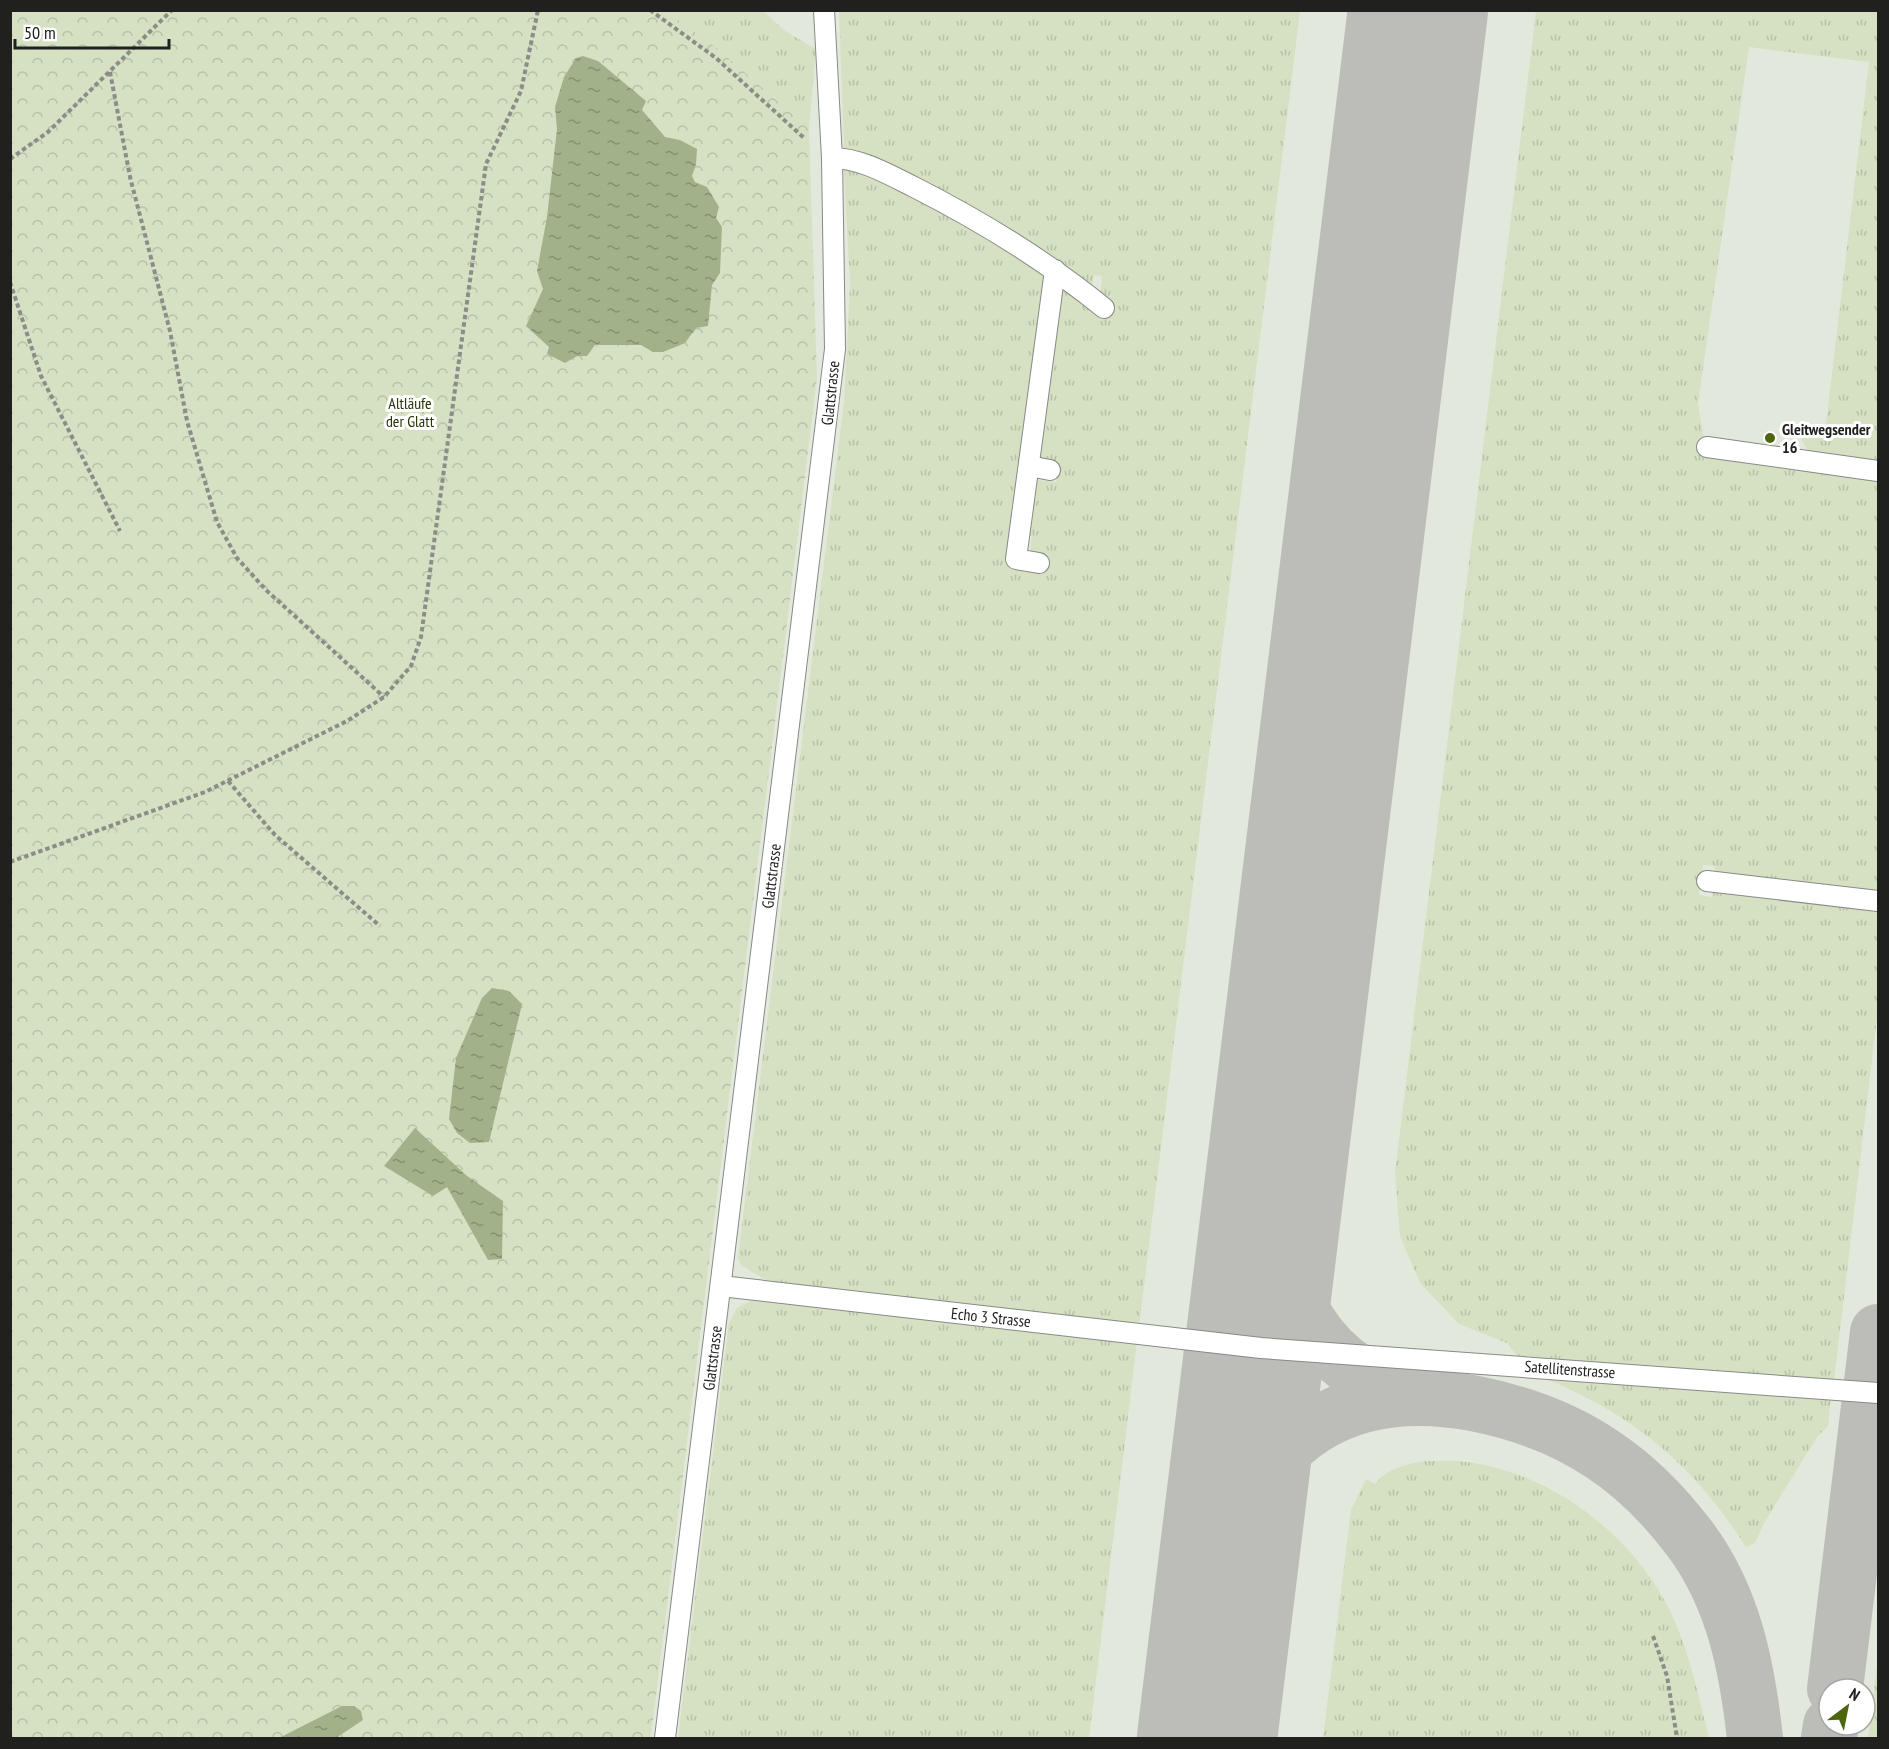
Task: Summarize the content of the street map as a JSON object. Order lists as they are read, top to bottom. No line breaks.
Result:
{"streets":{"lane":["Glattstrasse","Echo 3 Strasse","Satellitenstrasse"]},"crossings":[["Glattstrasse","Echo 3 Strasse"],["Echo 3 Strasse","Satellitenstrasse"]],"parks":["Altläufe der Glatt"],"places":["Gleitwegsender 16"],"scale_bar":"50 m","north":"top right"}
